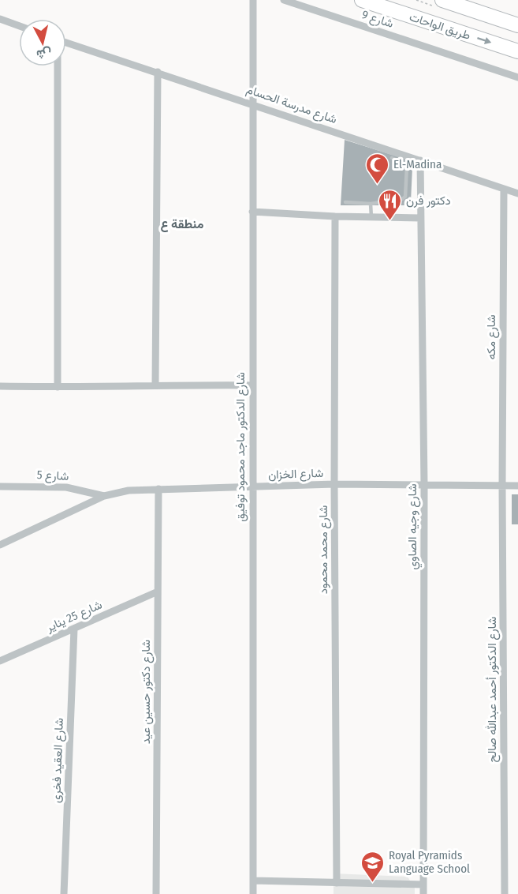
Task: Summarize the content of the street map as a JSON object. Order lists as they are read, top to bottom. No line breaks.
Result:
{"streets":{"highway":["طريق الواحات"],"street":["شارع 9","شارع مدرسة الحسام","شارع مكه","شارع الدكتور ماجد محمود توفيق","شارع الخزان","شارع 5","شارع وجيه الصاوي","شارع محمد محمود","شارع 25 يناير","شارع الدكتور أحمد عبدالله صالح","شارع دكتور حسين عيد","شارع العقيد فخرى"]},"crossings":[["شارع مدرسة الحسام","شارع مكه"],["شارع مدرسة الحسام","شارع الدكتور ماجد محمود توفيق"],["شارع مدرسة الحسام","شارع وجيه الصاوي"],["شارع مكه","شارع الخزان"],["شارع مكه","شارع الدكتور أحمد عبدالله صالح"],["شارع الدكتور ماجد محمود توفيق","شارع الخزان"],["شارع الخزان","شارع 5"],["شارع الخزان","شارع وجيه الصاوي"],["شارع الخزان","شارع محمد محمود"],["شارع الخزان","شارع الدكتور أحمد عبدالله صالح"],["شارع الخزان","شارع دكتور حسين عيد"],["شارع 25 يناير","شارع دكتور حسين عيد"],["شارع 25 يناير","شارع العقيد فخرى"]],"districts":["منطقة ع"],"places":{"mosque":["El-Madina"],"restaurant":["دكتور فرن"],"school or university":["Royal Pyramids Language School"]},"north":"bottom"}
